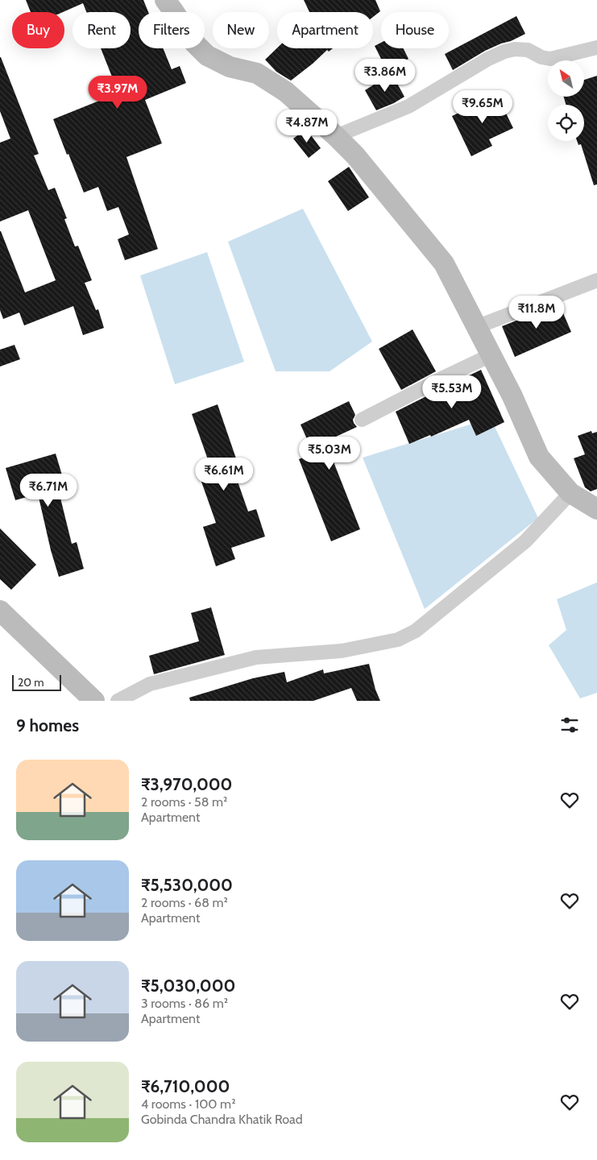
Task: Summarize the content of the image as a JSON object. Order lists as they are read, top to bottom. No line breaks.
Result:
{"scale_bar":"20 m","north":"top left","page":{"chip":["Buy","Rent","Filters","New","Apartment","House"],"price":["₹3.86M","₹3.97M","₹9.65M","₹4.87M","₹11.8M","₹5.53M","₹5.03M","₹6.61M","₹6.71M"],"scale":"20 m","heading":"9 homes","list":[{"name":"₹3,970,000","note":"2 rooms · 58 m² · Apartment"},{"name":"₹5,530,000","note":"2 rooms · 68 m² · Apartment"},{"name":"₹5,030,000","note":"3 rooms · 86 m² · Apartment"},{"name":"₹6,710,000","note":"4 rooms · 100 m² · Gobinda Chandra Khatik Road"}]}}
